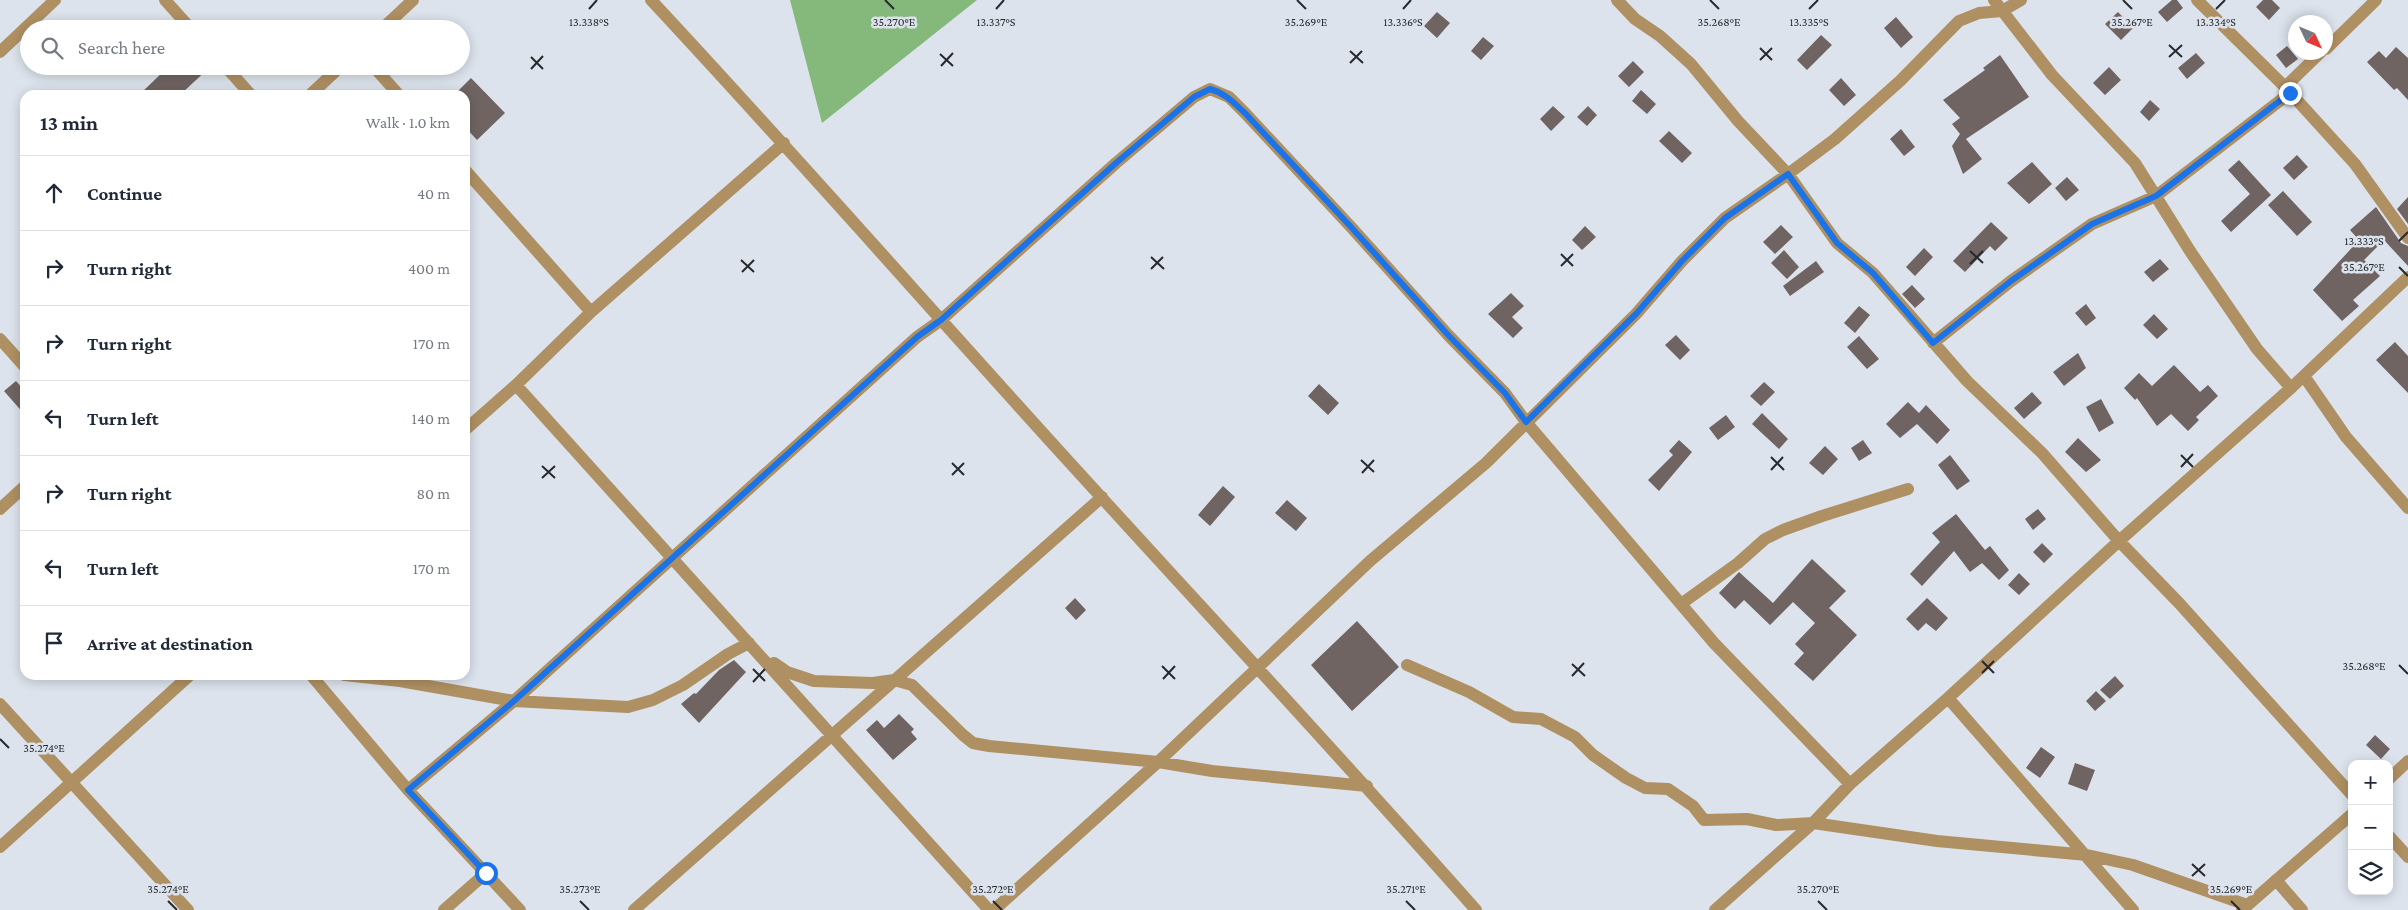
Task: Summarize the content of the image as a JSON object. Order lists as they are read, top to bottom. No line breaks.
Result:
{"north":"bottom right","page":{"search":"Search here","heading":["13 min","Walk · 1.0 km"],"list":[["Continue","40 m"],["Turn right","400 m"],["Turn right","170 m"],["Turn left","140 m"],["Turn right","80 m"],["Turn left","170 m"],"Arrive at destination"],"map_buttons":["+","−"]},"coordinates":["35.270°E","35.269°E","35.268°E","35.267°E","13.338°S","13.337°S","13.336°S","13.335°S","13.334°S","13.333°S","35.274°E","35.273°E","35.272°E","35.271°E"]}
